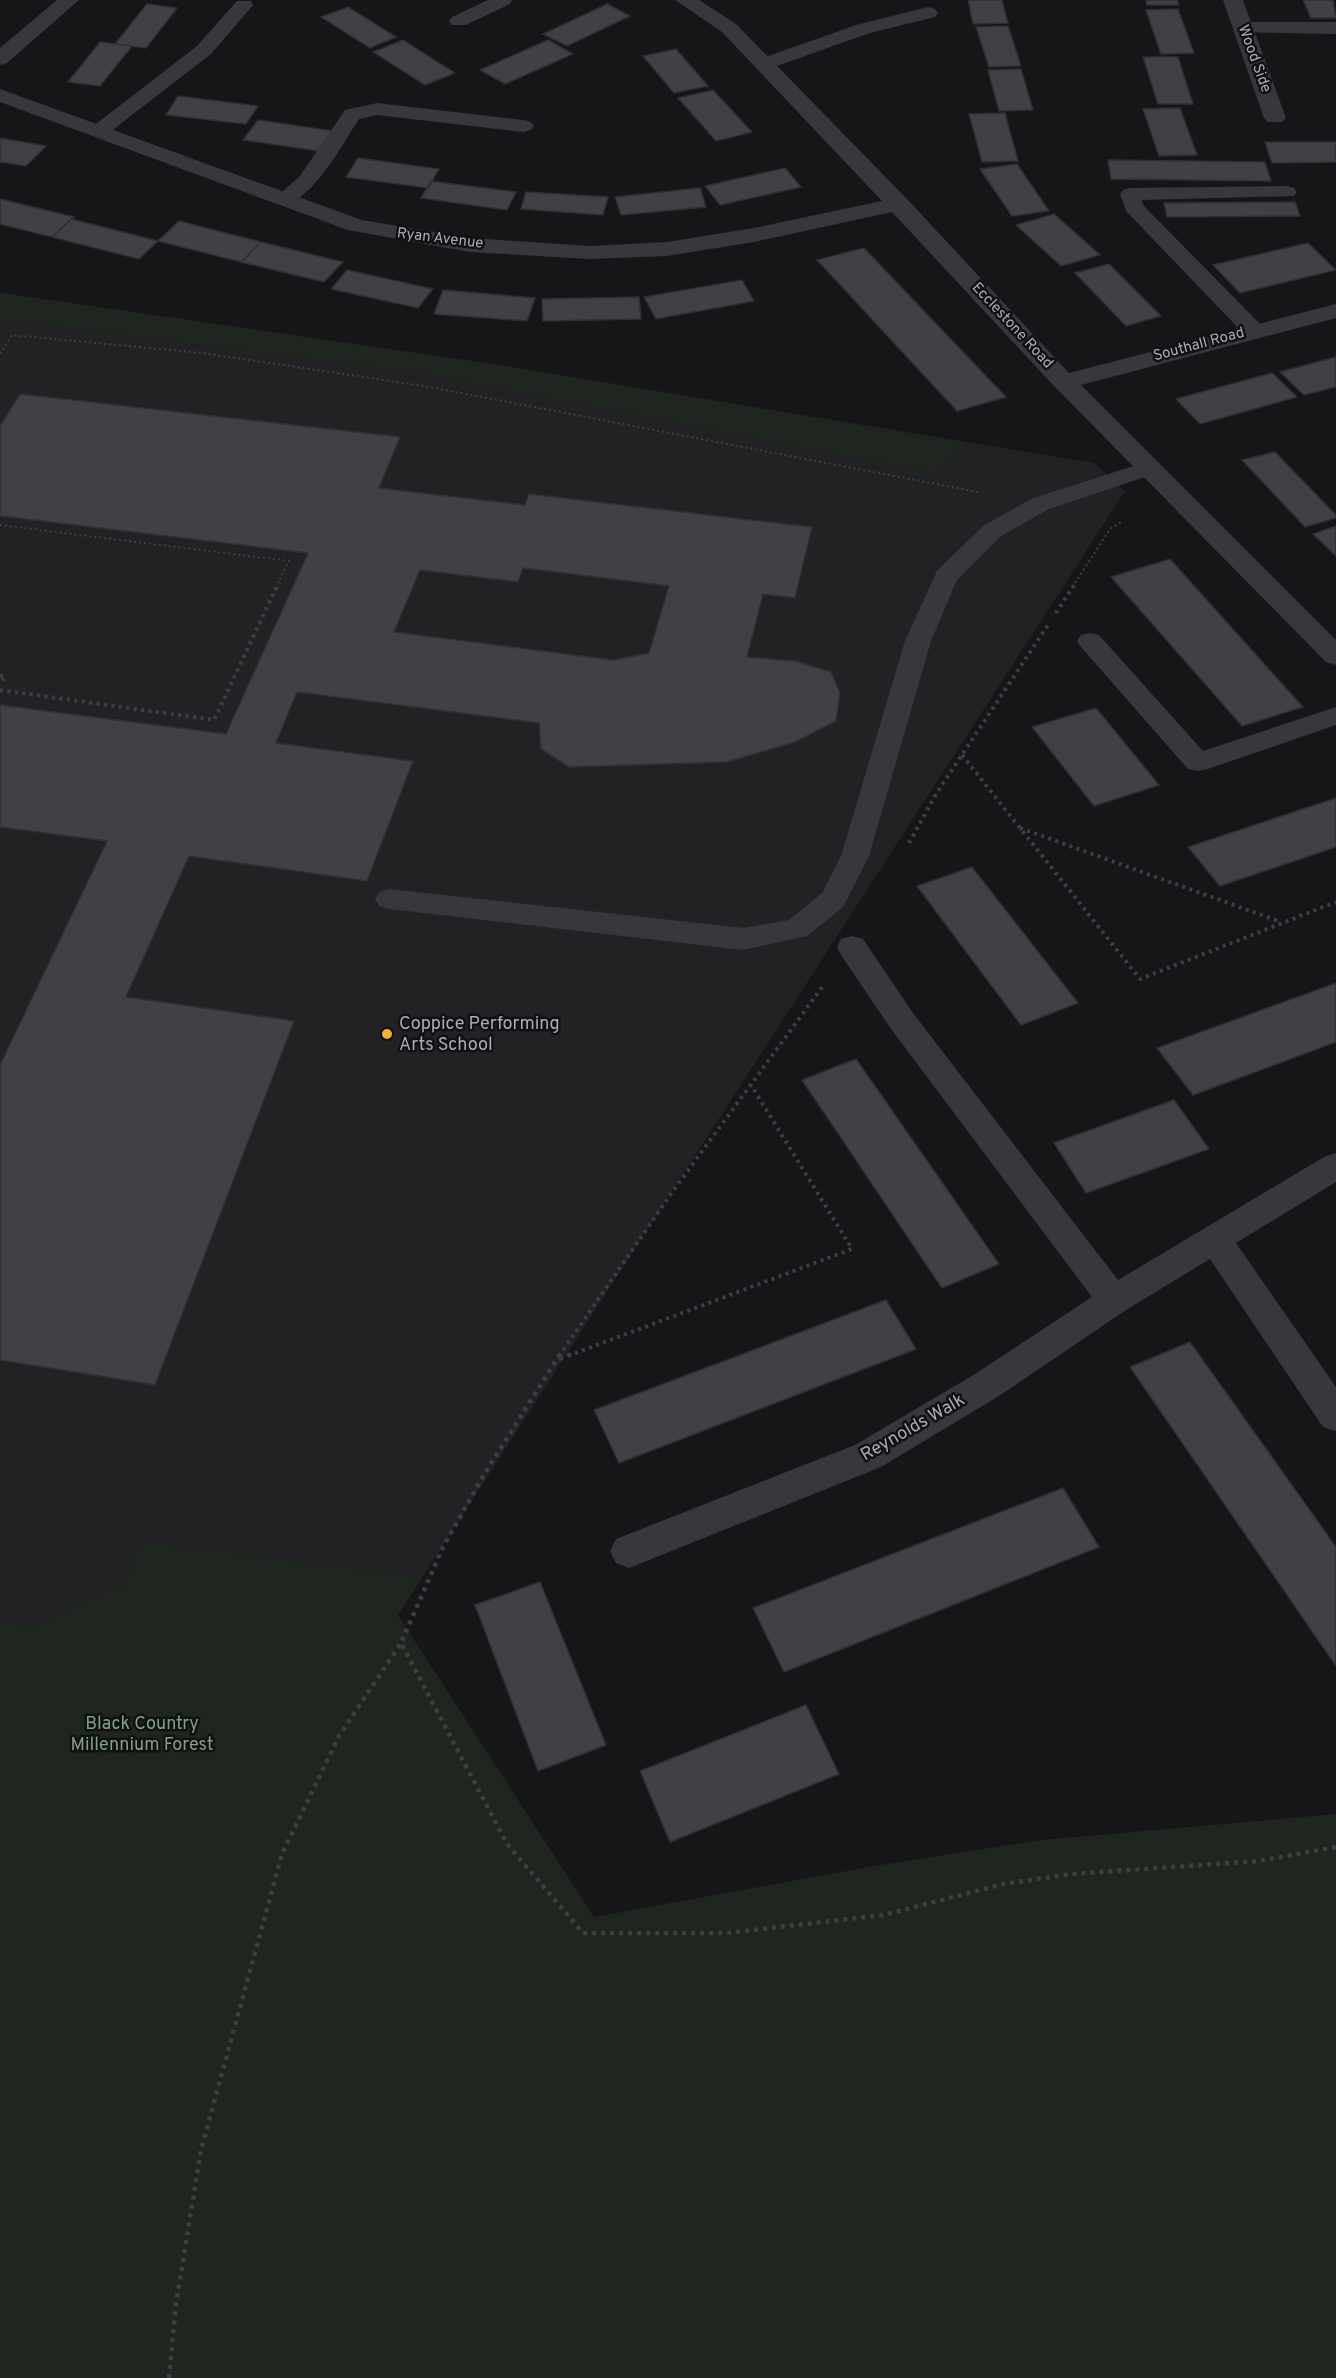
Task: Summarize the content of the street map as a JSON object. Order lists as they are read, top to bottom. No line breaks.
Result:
{"streets":{"street":["Wood Side","Ryan Avenue","Ecclestone Road","Southall Road","Reynolds Walk"]},"crossings":[["Ryan Avenue","Ecclestone Road"],["Ecclestone Road","Southall Road"]],"parks":["Black Country Millennium Forest"],"places":["Coppice Performing Arts School"]}
